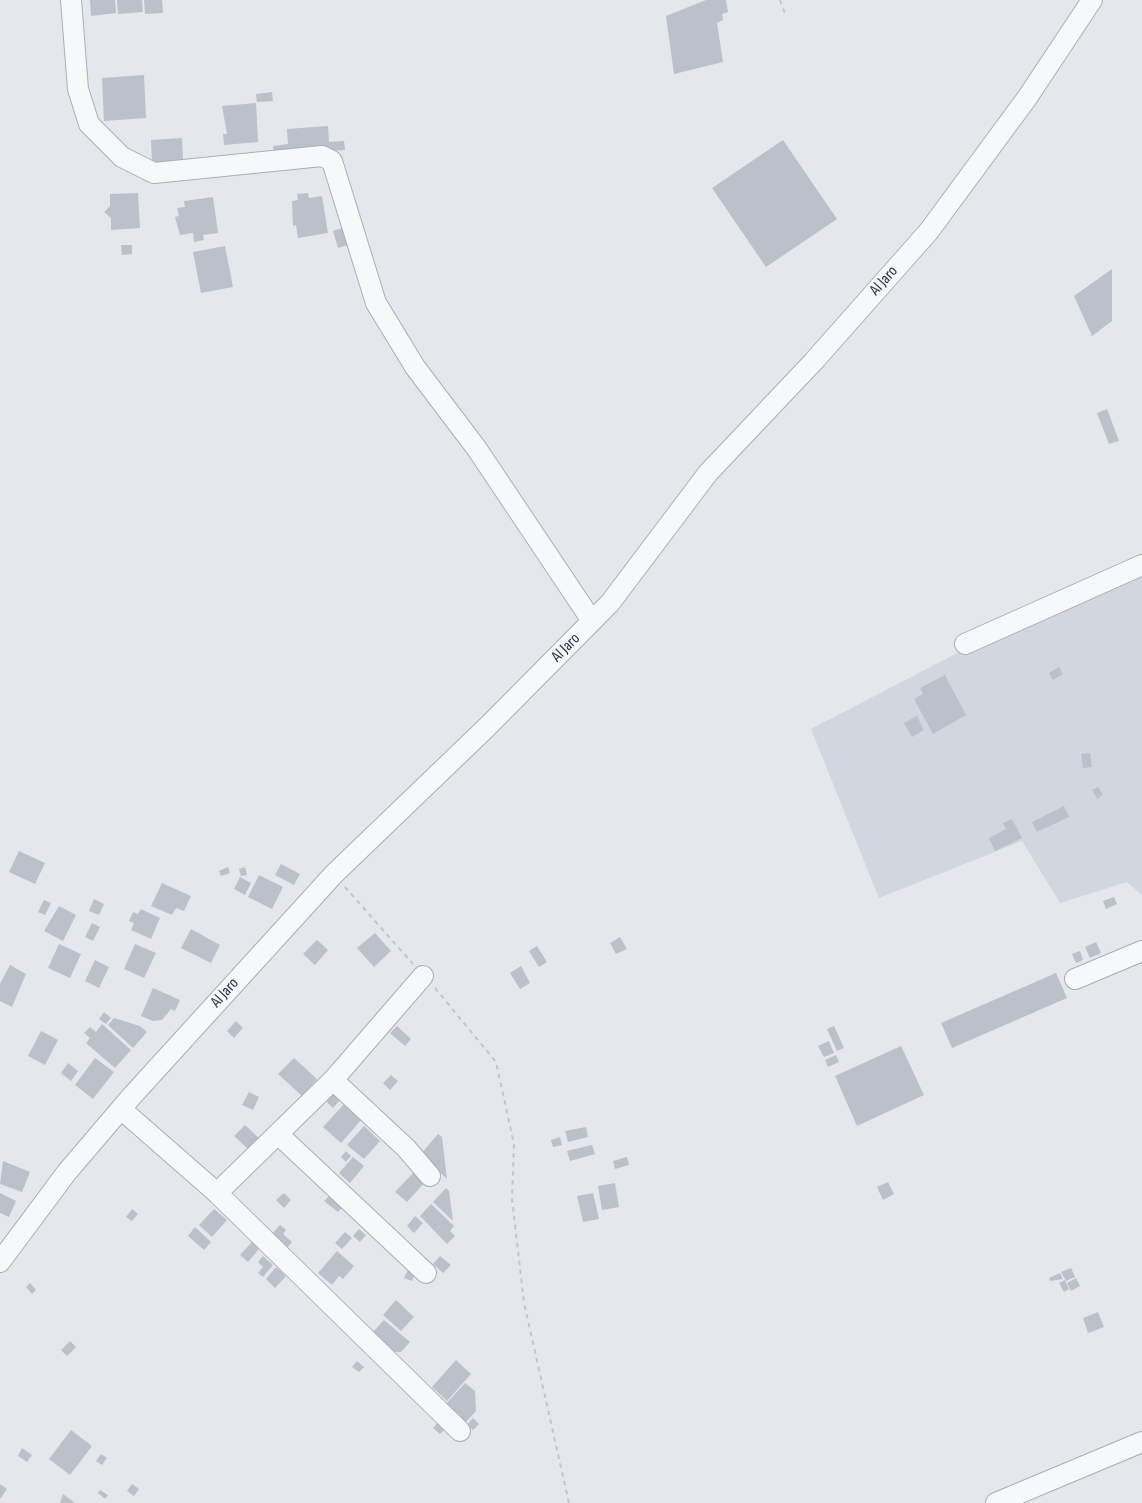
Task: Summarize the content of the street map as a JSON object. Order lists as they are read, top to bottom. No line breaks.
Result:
{"streets":{"street":["Al Jaro"]}}
